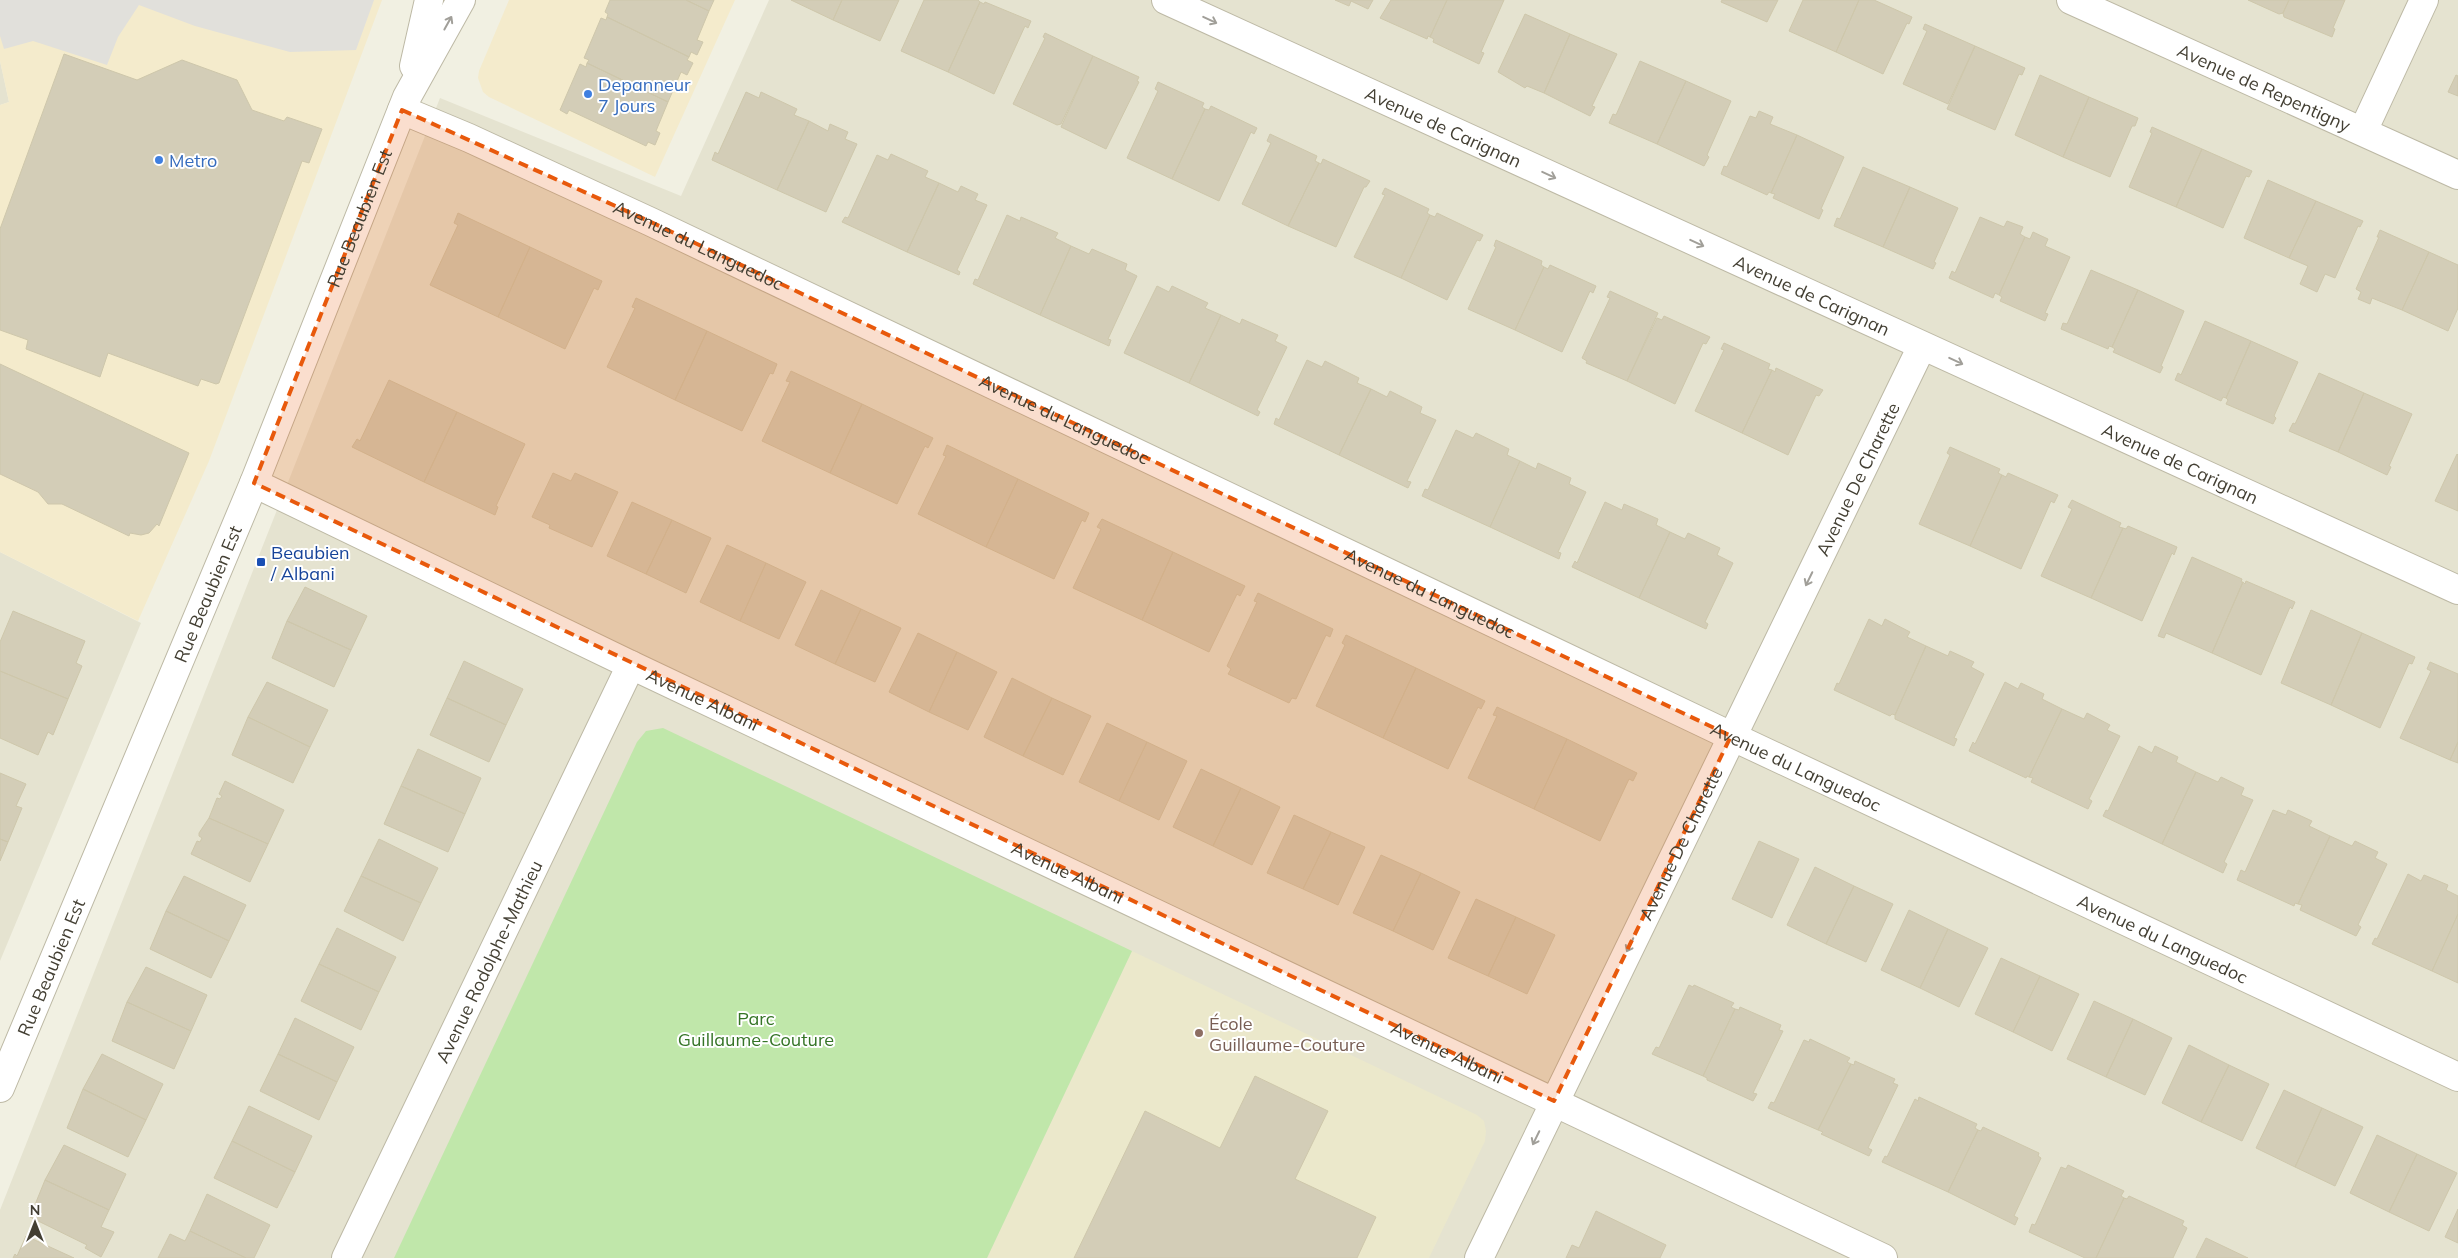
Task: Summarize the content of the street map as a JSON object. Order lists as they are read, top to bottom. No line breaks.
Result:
{"streets":{"street":["Avenue de Repentigny","Avenue de Carignan","Rue Beaubien Est","Avenue du Languedoc","Avenue De Charette","Avenue Albani","Avenue Rodolphe-Mathieu"]},"crossings":[["Avenue de Carignan","Avenue De Charette"],["Rue Beaubien Est","Avenue du Languedoc"],["Rue Beaubien Est","Avenue Albani"],["Avenue du Languedoc","Avenue De Charette"],["Avenue De Charette","Avenue Albani"],["Avenue Albani","Avenue Rodolphe-Mathieu"]],"one_way":["Avenue de Carignan","Avenue De Charette"],"parks":["Parc Guillaume-Couture"],"places":{"other":["Depanneur 7 Jours","Metro","École Guillaume-Couture"],"transit":["Beaubien / Albani"]},"north":"top"}
